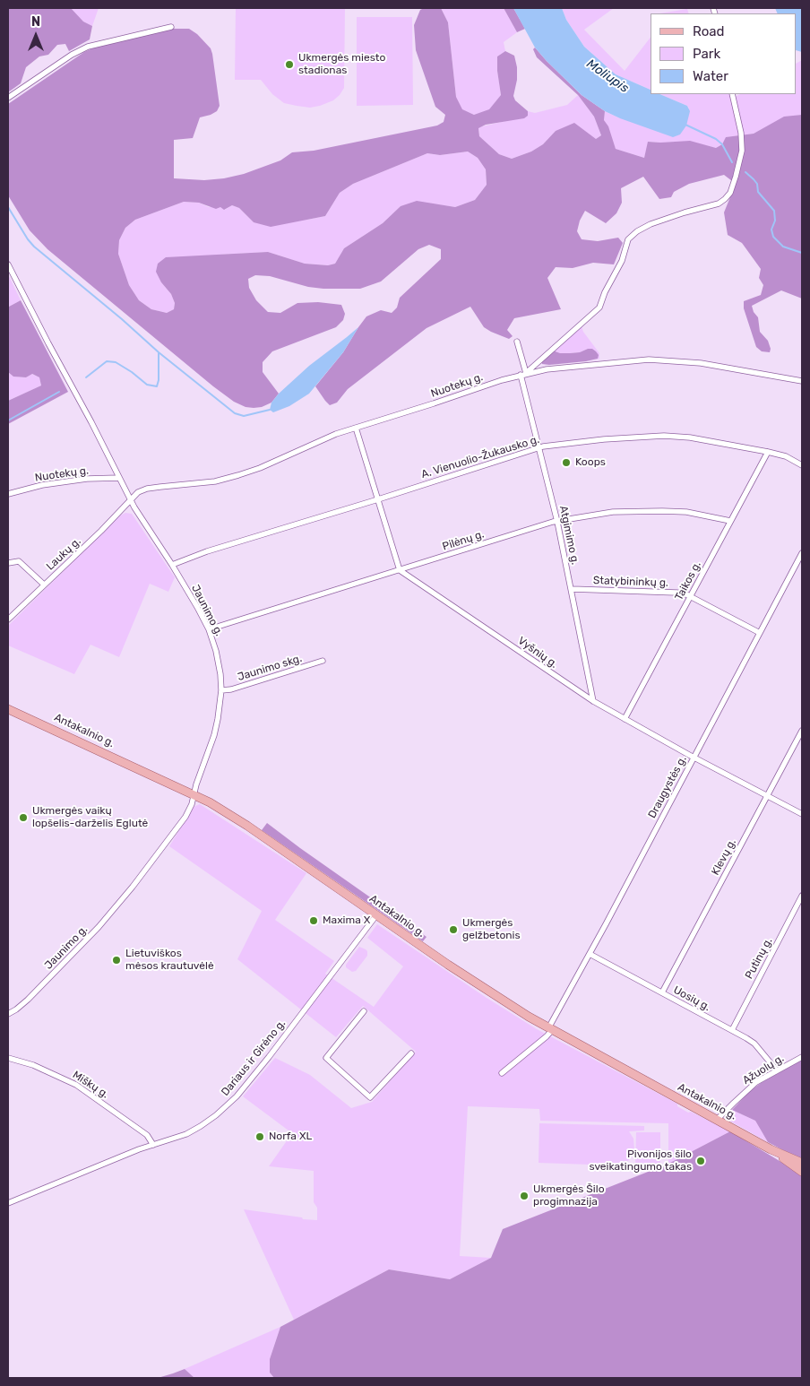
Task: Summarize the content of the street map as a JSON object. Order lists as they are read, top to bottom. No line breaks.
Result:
{"streets":{"main road":["Antakalnio g."],"street":["Nuotekų g.","A. Vienuolio-Žukausko g.","Atgimimo g.","Pilėnų g.","Laukų g.","Taikos g.","Statybininkų g.","Jaunimo g.","Vyšnių g.","Jaunimo skg.","Draugystės g.","Klevų g.","Putinų g.","Uosių g.","Dariaus ir Girėno g.","Ąžuolų g.","Miškų g."]},"crossings":[["Nuotekų g.","Atgimimo g."],["Nuotekų g.","Laukų g."],["Nuotekų g.","Jaunimo g."],["A. Vienuolio-Žukausko g.","Atgimimo g."],["A. Vienuolio-Žukausko g.","Taikos g."],["A. Vienuolio-Žukausko g.","Jaunimo g."],["Atgimimo g.","Pilėnų g."],["Atgimimo g.","Statybininkų g."],["Atgimimo g.","Vyšnių g."],["Pilėnų g.","Taikos g."],["Pilėnų g.","Jaunimo g."],["Pilėnų g.","Vyšnių g."],["Laukų g.","Jaunimo g."],["Taikos g.","Statybininkų g."],["Taikos g.","Vyšnių g."],["Statybininkų g.","Draugystės g."],["Jaunimo g.","Jaunimo skg."],["Jaunimo g.","Antakalnio g."],["Vyšnių g.","Draugystės g."],["Vyšnių g.","Klevų g."],["Antakalnio g.","Draugystės g."],["Antakalnio g.","Dariaus ir Girėno g."],["Antakalnio g.","Ąžuolų g."],["Draugystės g.","Uosių g."],["Klevų g.","Uosių g."],["Putinų g.","Uosių g."],["Uosių g.","Ąžuolų g."],["Dariaus ir Girėno g.","Miškų g."]],"water":["Moliupis"],"places":["Ukmergės miesto stadionas","Koops","Ukmergės vaikų lopšelis-darželis Eglutė","Maxima X","Ukmergės gelžbetonis","Lietuviškos mėsos krautuvėlė","Norfa XL","Pivonijos šilo sveikatingumo takas","Ukmergės Šilo progimnazija"],"legend":["Road","Park","Water"],"north":"top"}
